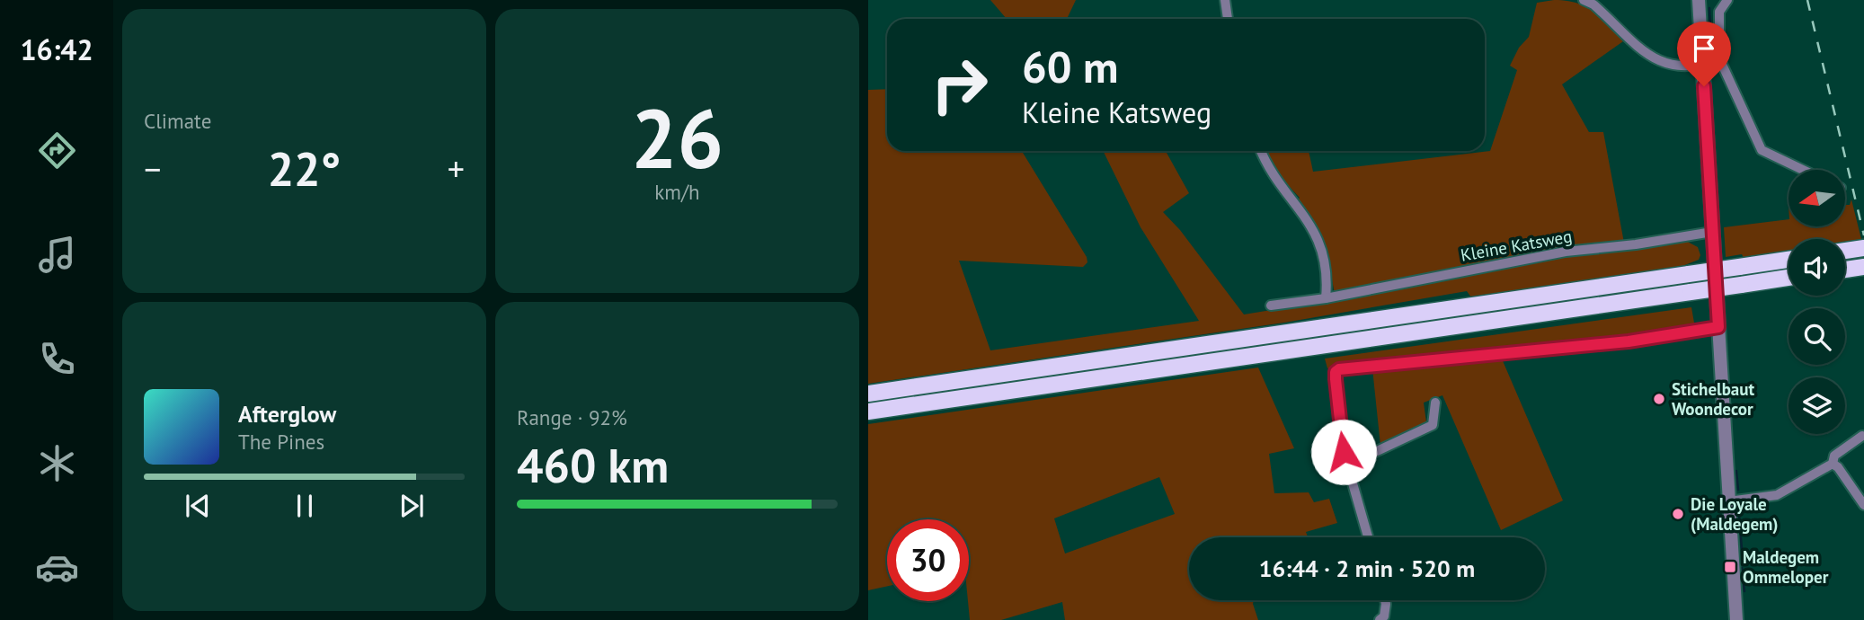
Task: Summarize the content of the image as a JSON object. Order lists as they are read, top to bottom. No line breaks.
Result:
{"streets":{"street":["Kleine Katsweg"]},"places":{"other":["Stichelbaut Woondecor","Die Loyale (Maldegem)"],"transit":["Maldegem Ommeloper"]},"north":"left","page":{"tabs":"16:42","tile":["Climate",["26","km/h"],["Range · 92%","460 km"]],"turn":["60 m","Kleine Katsweg"],"heat":["−","22°","+"],"song":["Afterglow","The Pines"],"limit":"30","trip":"16:44 · 2 min · 520 m"}}
